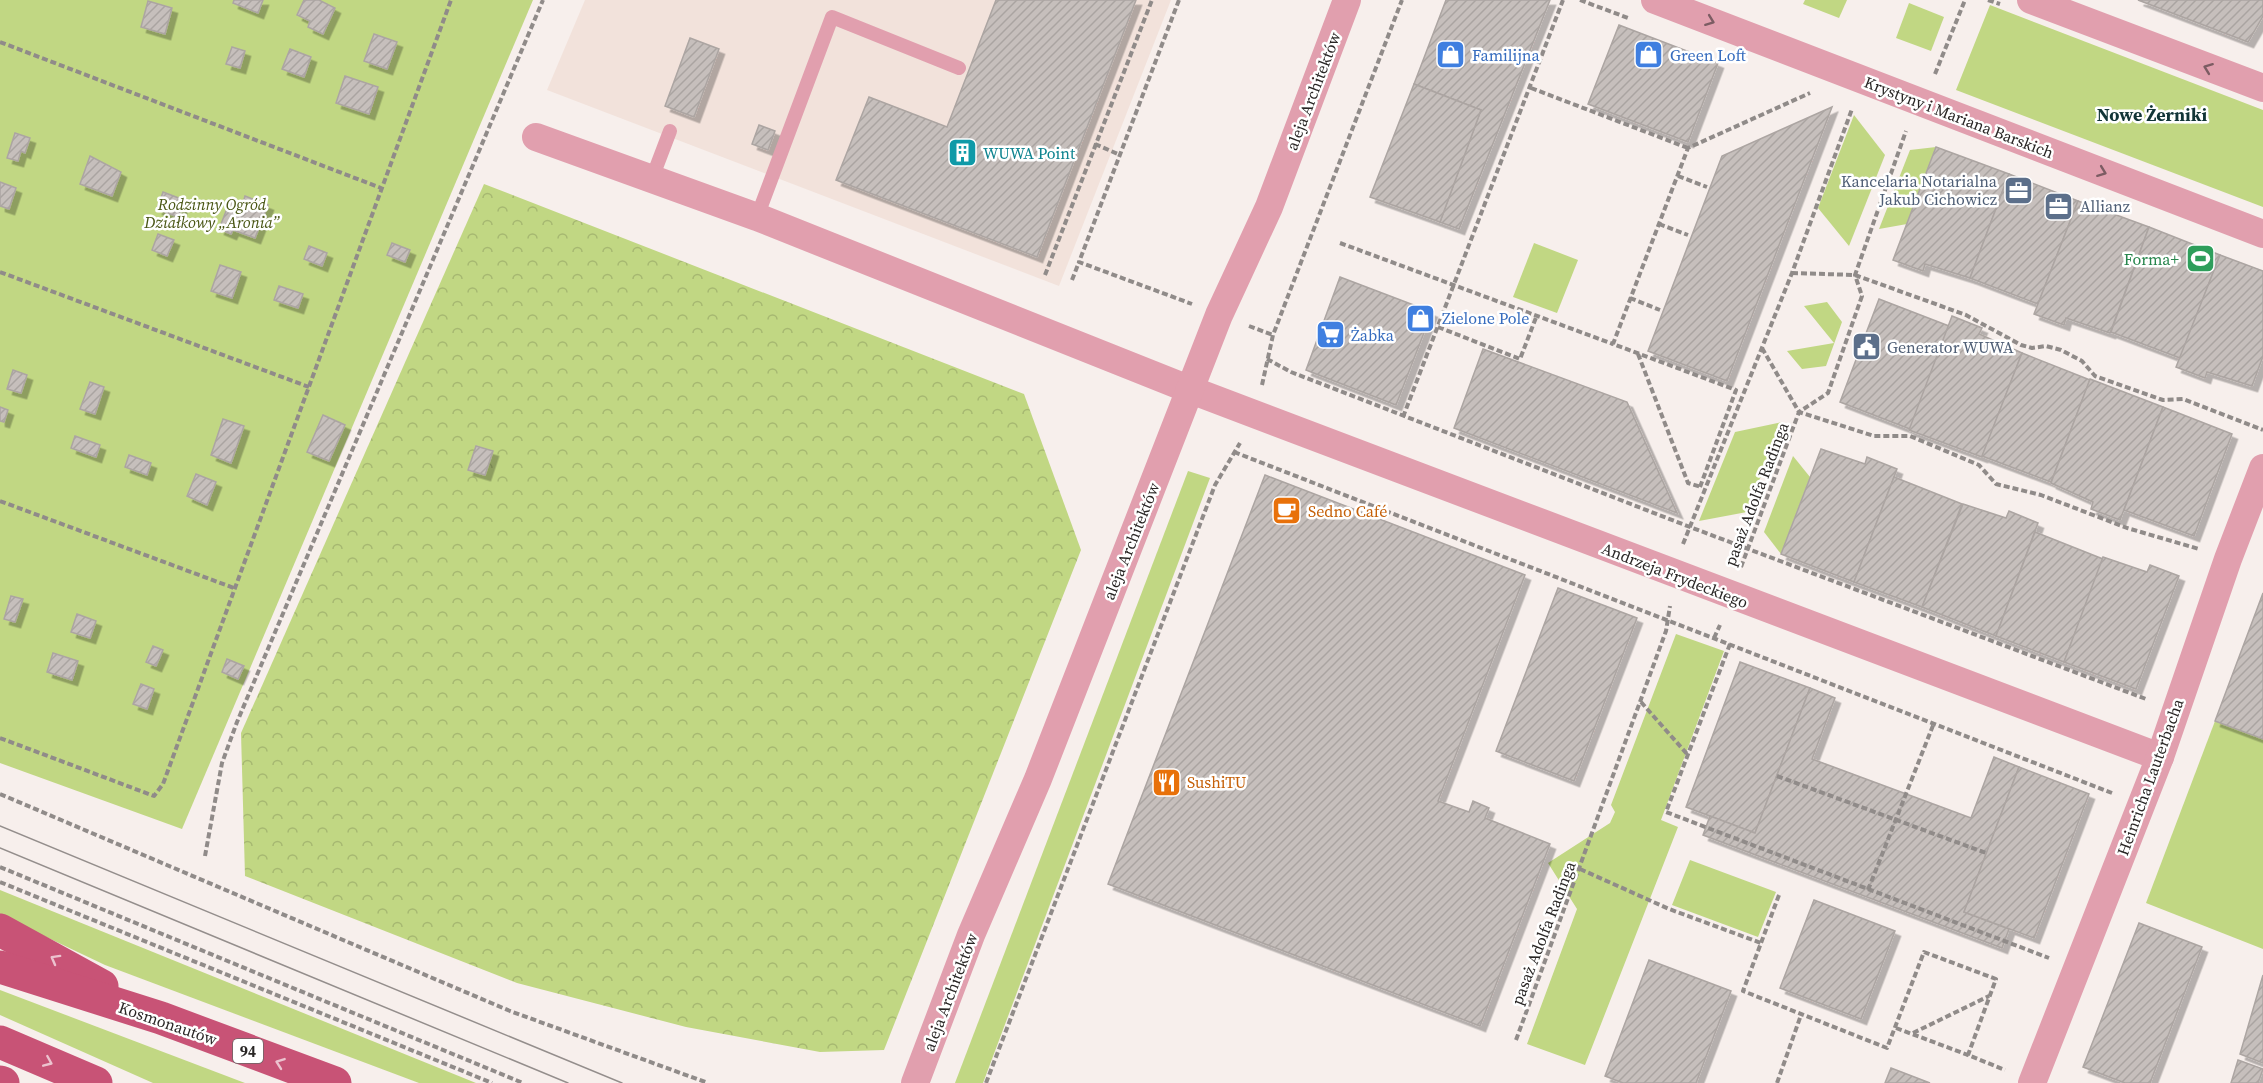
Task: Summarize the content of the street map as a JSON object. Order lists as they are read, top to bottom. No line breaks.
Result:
{"streets":{"main road":["Kosmonautów","94"],"street":["aleja Architektów","Krystyny i Mariana Barskich","Andrzeja Frydeckiego","Heinricha Lauterbacha"],"path":["pasaż Adolfa Radinga"]},"crossings":[["aleja Architektów","Andrzeja Frydeckiego"],["Krystyny i Mariana Barskich","pasaż Adolfa Radinga"],["pasaż Adolfa Radinga","Andrzeja Frydeckiego"],["Andrzeja Frydeckiego","Heinricha Lauterbacha"]],"one_way":["Kosmonautów"],"districts":["Nowe Żerniki"],"parks":["Rodzinny Ogród Działkowy „Aronia”"],"places":{"shop":["Familijna","Green Loft","Zielone Pole"],"building":["WUWA Point"],"office":["Kancelaria Notarialna Jakub Cichowicz","Allianz"],"sports":["Forma+"],"supermarket":["Żabka"],"public building":["Generator WUWA"],"cafe":["Sedno Café"],"restaurant":["SushiTU"]}}
